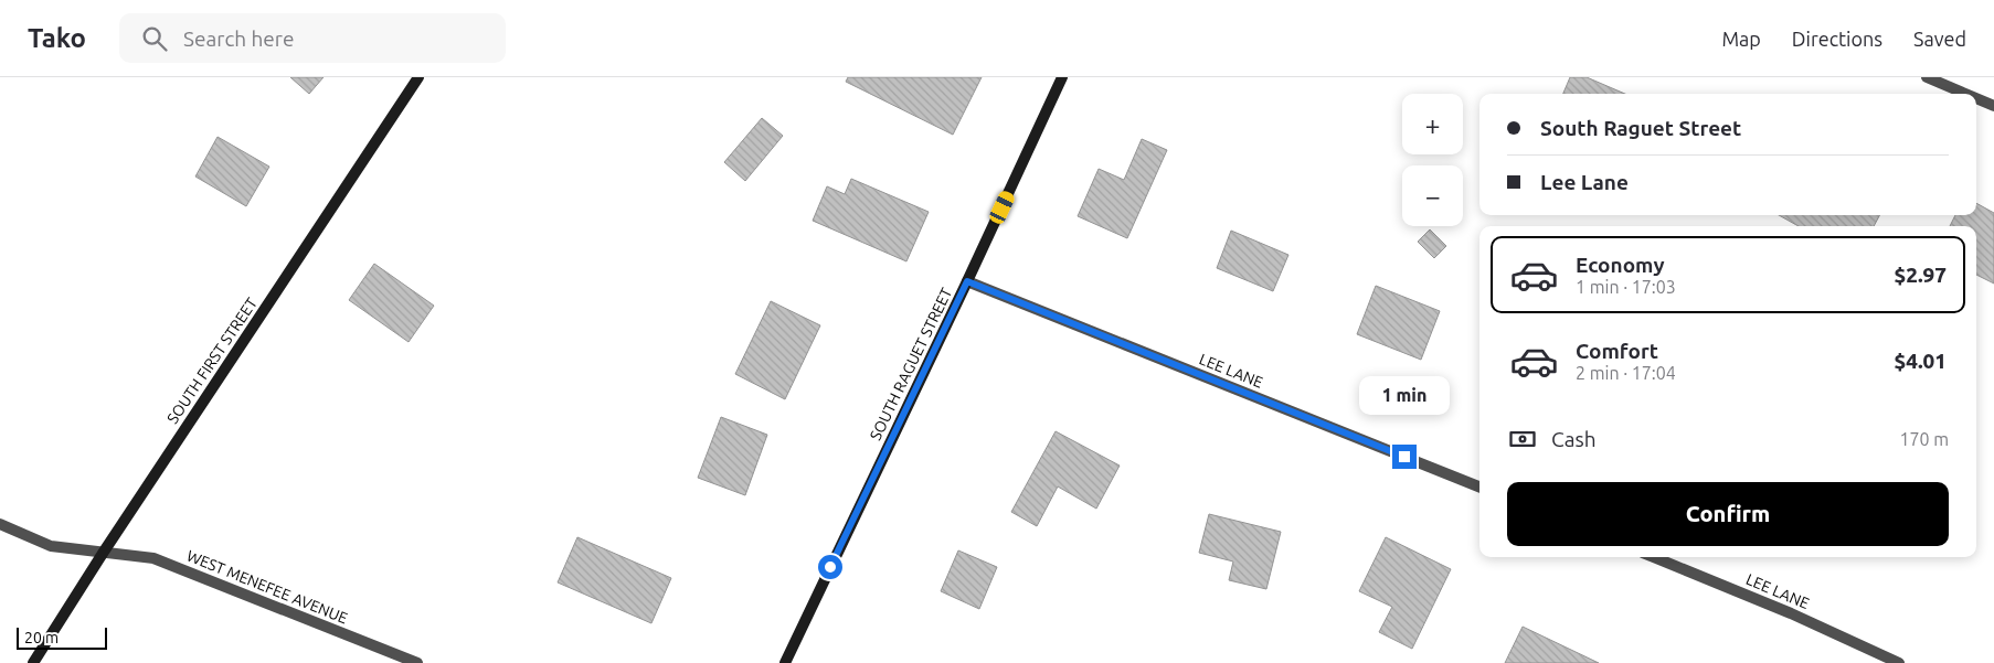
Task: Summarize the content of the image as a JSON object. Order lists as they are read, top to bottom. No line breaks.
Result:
{"streets":{"street":["SOUTH FIRST STREET","SOUTH RAGUET STREET","LEE LANE","WEST MENEFEE AVENUE"]},"crossings":[["SOUTH FIRST STREET","WEST MENEFEE AVENUE"],["SOUTH RAGUET STREET","LEE LANE"]],"scale_bar":"20 m","page":{"header":"Tako","search":"Search here","nav":["Map","Directions","Saved"],"map_buttons":["+","−"],"banner":["South Raguet Street","Lee Lane"],"list":[{"name":"Economy","note":"1 min · 17:03","value":"$2.97"},{"name":"Comfort","note":"2 min · 17:04","value":"$4.01"}],"bubble":"1 min","pay":["Cash","170 m"],"buttons":"Confirm","scale":"20 m"}}
